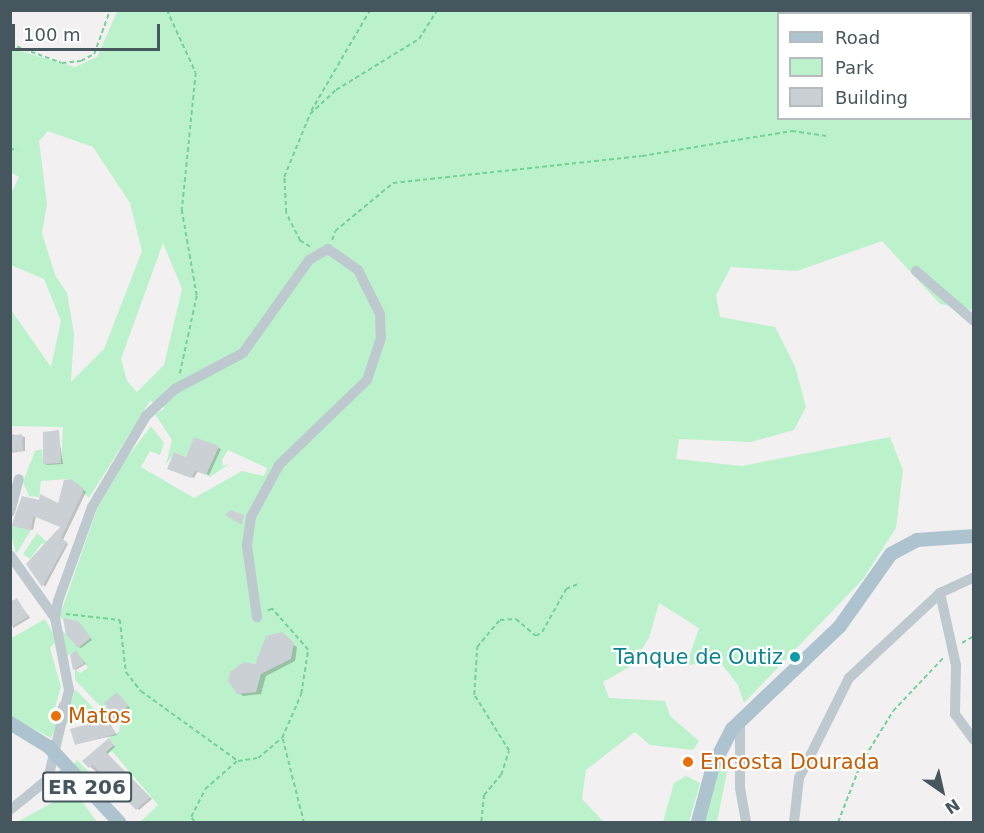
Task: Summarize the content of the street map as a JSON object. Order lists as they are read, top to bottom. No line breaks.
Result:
{"streets":{"main road":["ER 206"]},"places":["Tanque de Outiz","Matos","Encosta Dourada"],"legend":["Road","Park","Building"],"scale_bar":"100 m","north":"bottom right"}
